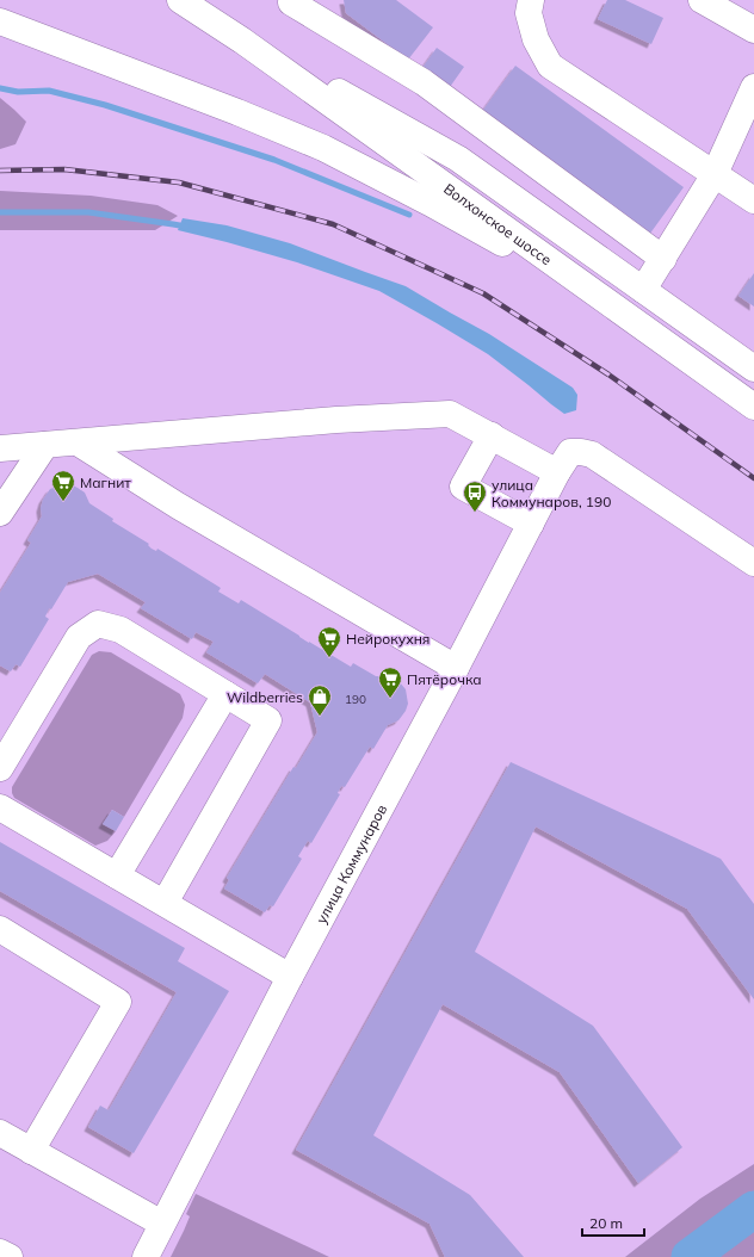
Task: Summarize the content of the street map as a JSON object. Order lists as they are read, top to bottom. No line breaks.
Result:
{"streets":{"main road":["Волхонское шоссе","улица Коммунаров"]},"places":{"supermarket":["Магнит","Нейрокухня","Пятёрочка"],"bus stop":["улица Коммунаров, 190"],"shop":["Wildberries"]},"house_numbers":["190"],"scale_bar":"20 m"}
